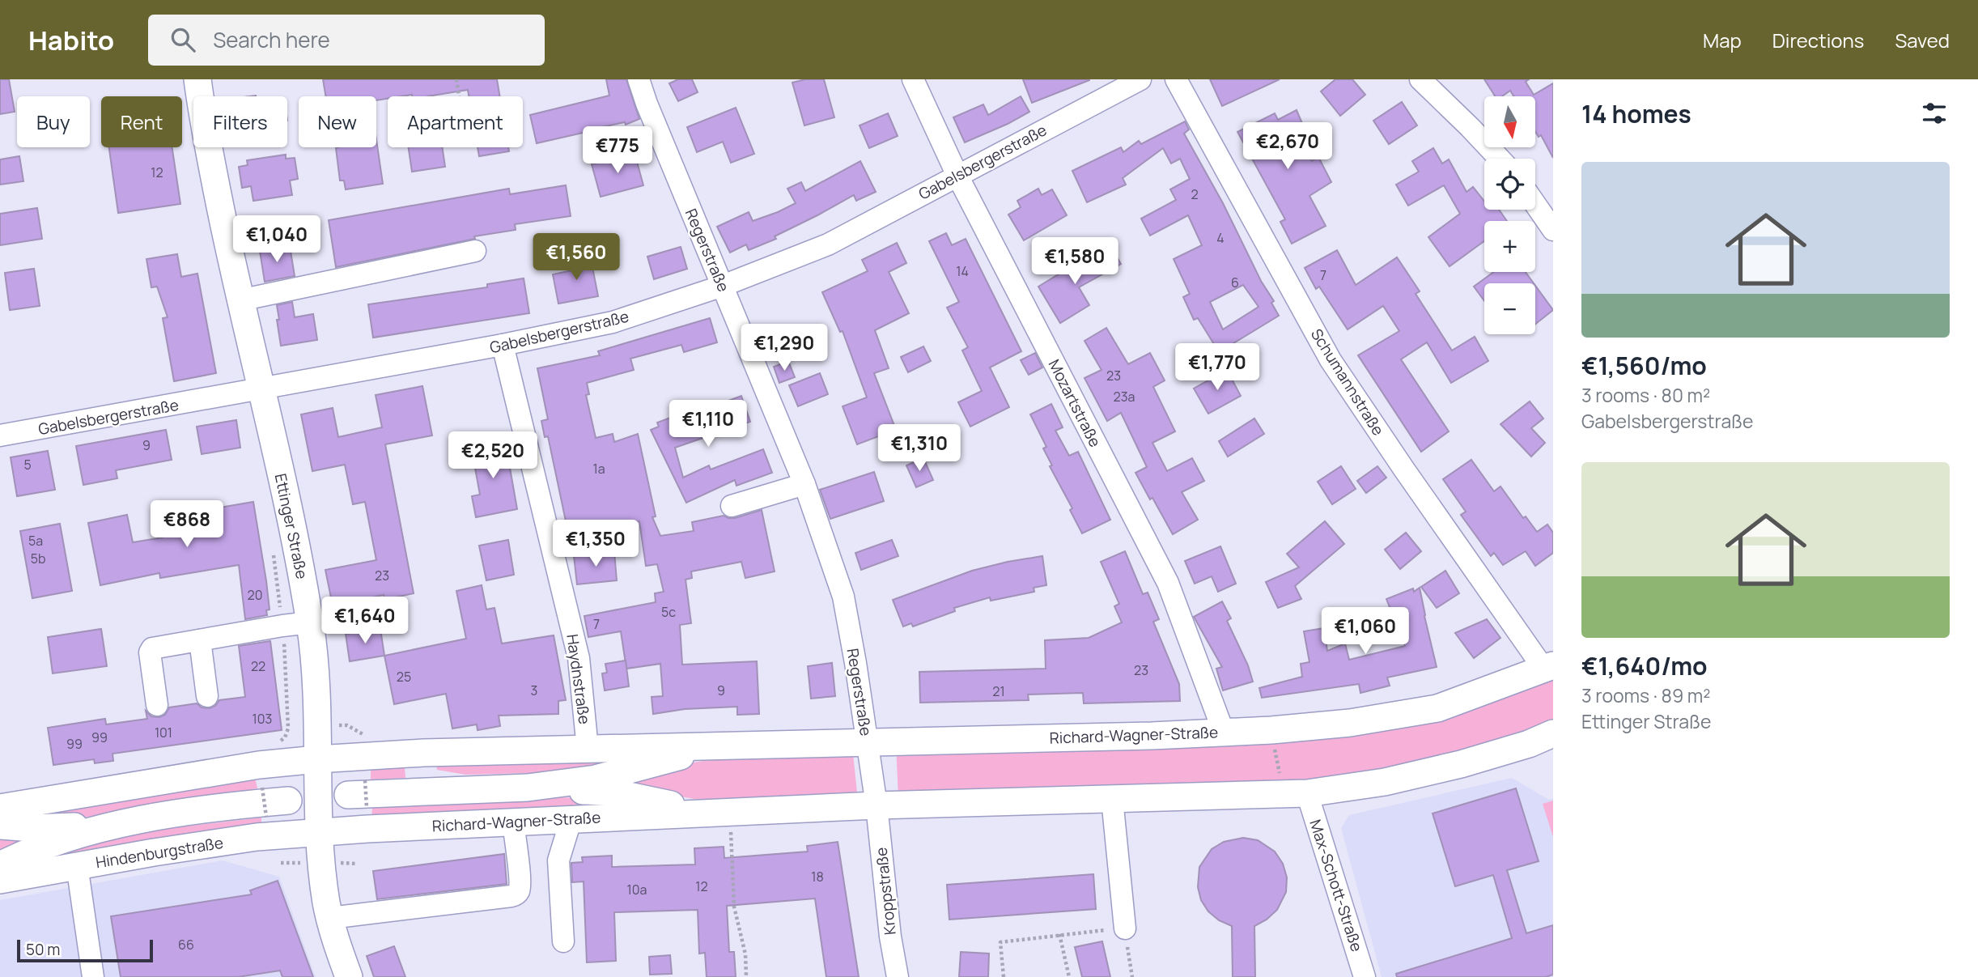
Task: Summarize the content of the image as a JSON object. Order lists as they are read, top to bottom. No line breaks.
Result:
{"streets":{"main road":["Ettinger Straße","Richard-Wagner-Straße","Hindenburgstraße"],"street":["Gabelsbergerstraße","Regerstraße","Schumannstraße","Mozartstraße","Haydnstraße","Max-Schott-Straße","Kroppstraße"]},"crossings":[["Gabelsbergerstraße","Regerstraße"],["Gabelsbergerstraße","Mozartstraße"],["Gabelsbergerstraße","Ettinger Straße"],["Gabelsbergerstraße","Haydnstraße"],["Regerstraße","Richard-Wagner-Straße"],["Regerstraße","Kroppstraße"],["Schumannstraße","Richard-Wagner-Straße"],["Mozartstraße","Richard-Wagner-Straße"],["Ettinger Straße","Richard-Wagner-Straße"],["Ettinger Straße","Hindenburgstraße"],["Haydnstraße","Richard-Wagner-Straße"],["Richard-Wagner-Straße","Hindenburgstraße"],["Richard-Wagner-Straße","Max-Schott-Straße"],["Richard-Wagner-Straße","Kroppstraße"]],"house_numbers":["12","2","4","14","7","6","23","23a","9","5","1a","5a","5b","23","20","5c","7","22","23","25","3","9","21","103","101","99","99","18","12","10a","66"],"scale_bar":"50 m","north":"bottom","page":{"header":"Habito","search":"Search here","nav":["Map","Directions","Saved"],"heading":"14 homes","map_buttons":["+","−"],"chip":["Buy","Rent","Filters","New","Apartment"],"price":["€2,670","€775","€1,040","€1,560","€1,580","€1,290","€1,770","€1,110","€1,310","€2,520","€868","€1,350","€1,640","€1,060"],"list":[{"name":"€1,560/mo","note":"3 rooms · 80 m² · Gabelsbergerstraße"},{"name":"€1,640/mo","note":"3 rooms · 89 m² · Ettinger Straße"}],"scale":"50 m"}}
